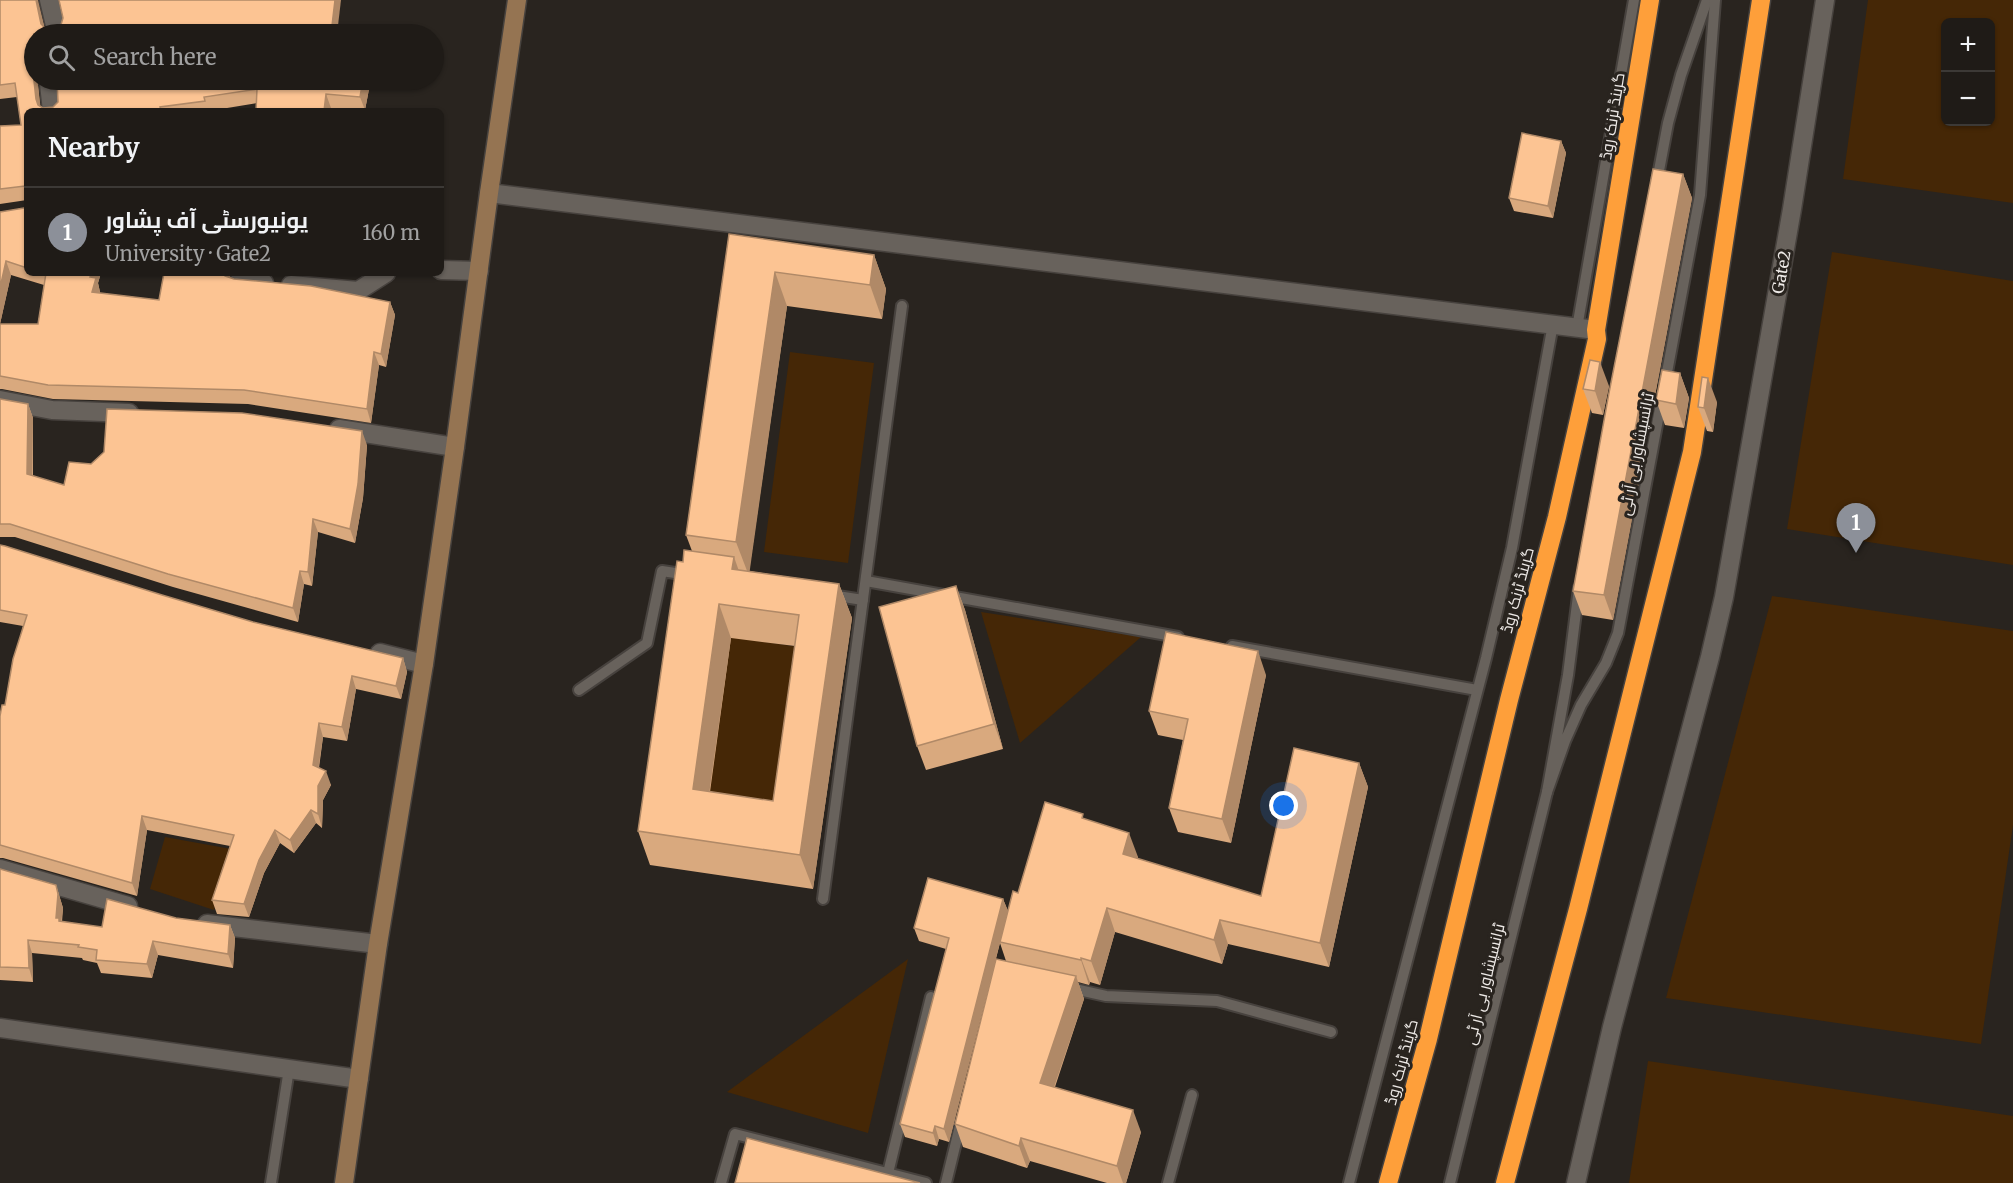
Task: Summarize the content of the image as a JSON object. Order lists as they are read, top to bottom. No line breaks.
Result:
{"streets":{"highway":["گرینڈ ٹرنک روڈ"],"street":["Gate2"],"lane":["ٹرانسپشاور بی آر ٹی"]},"page":{"map_buttons":["+","−"],"search":"Search here","heading":"Nearby","list":[{"mark":"1","name":"یونیورسٹی آف پشاور","note":"University · Gate2","value":"160 m"}],"pins":"1"}}
